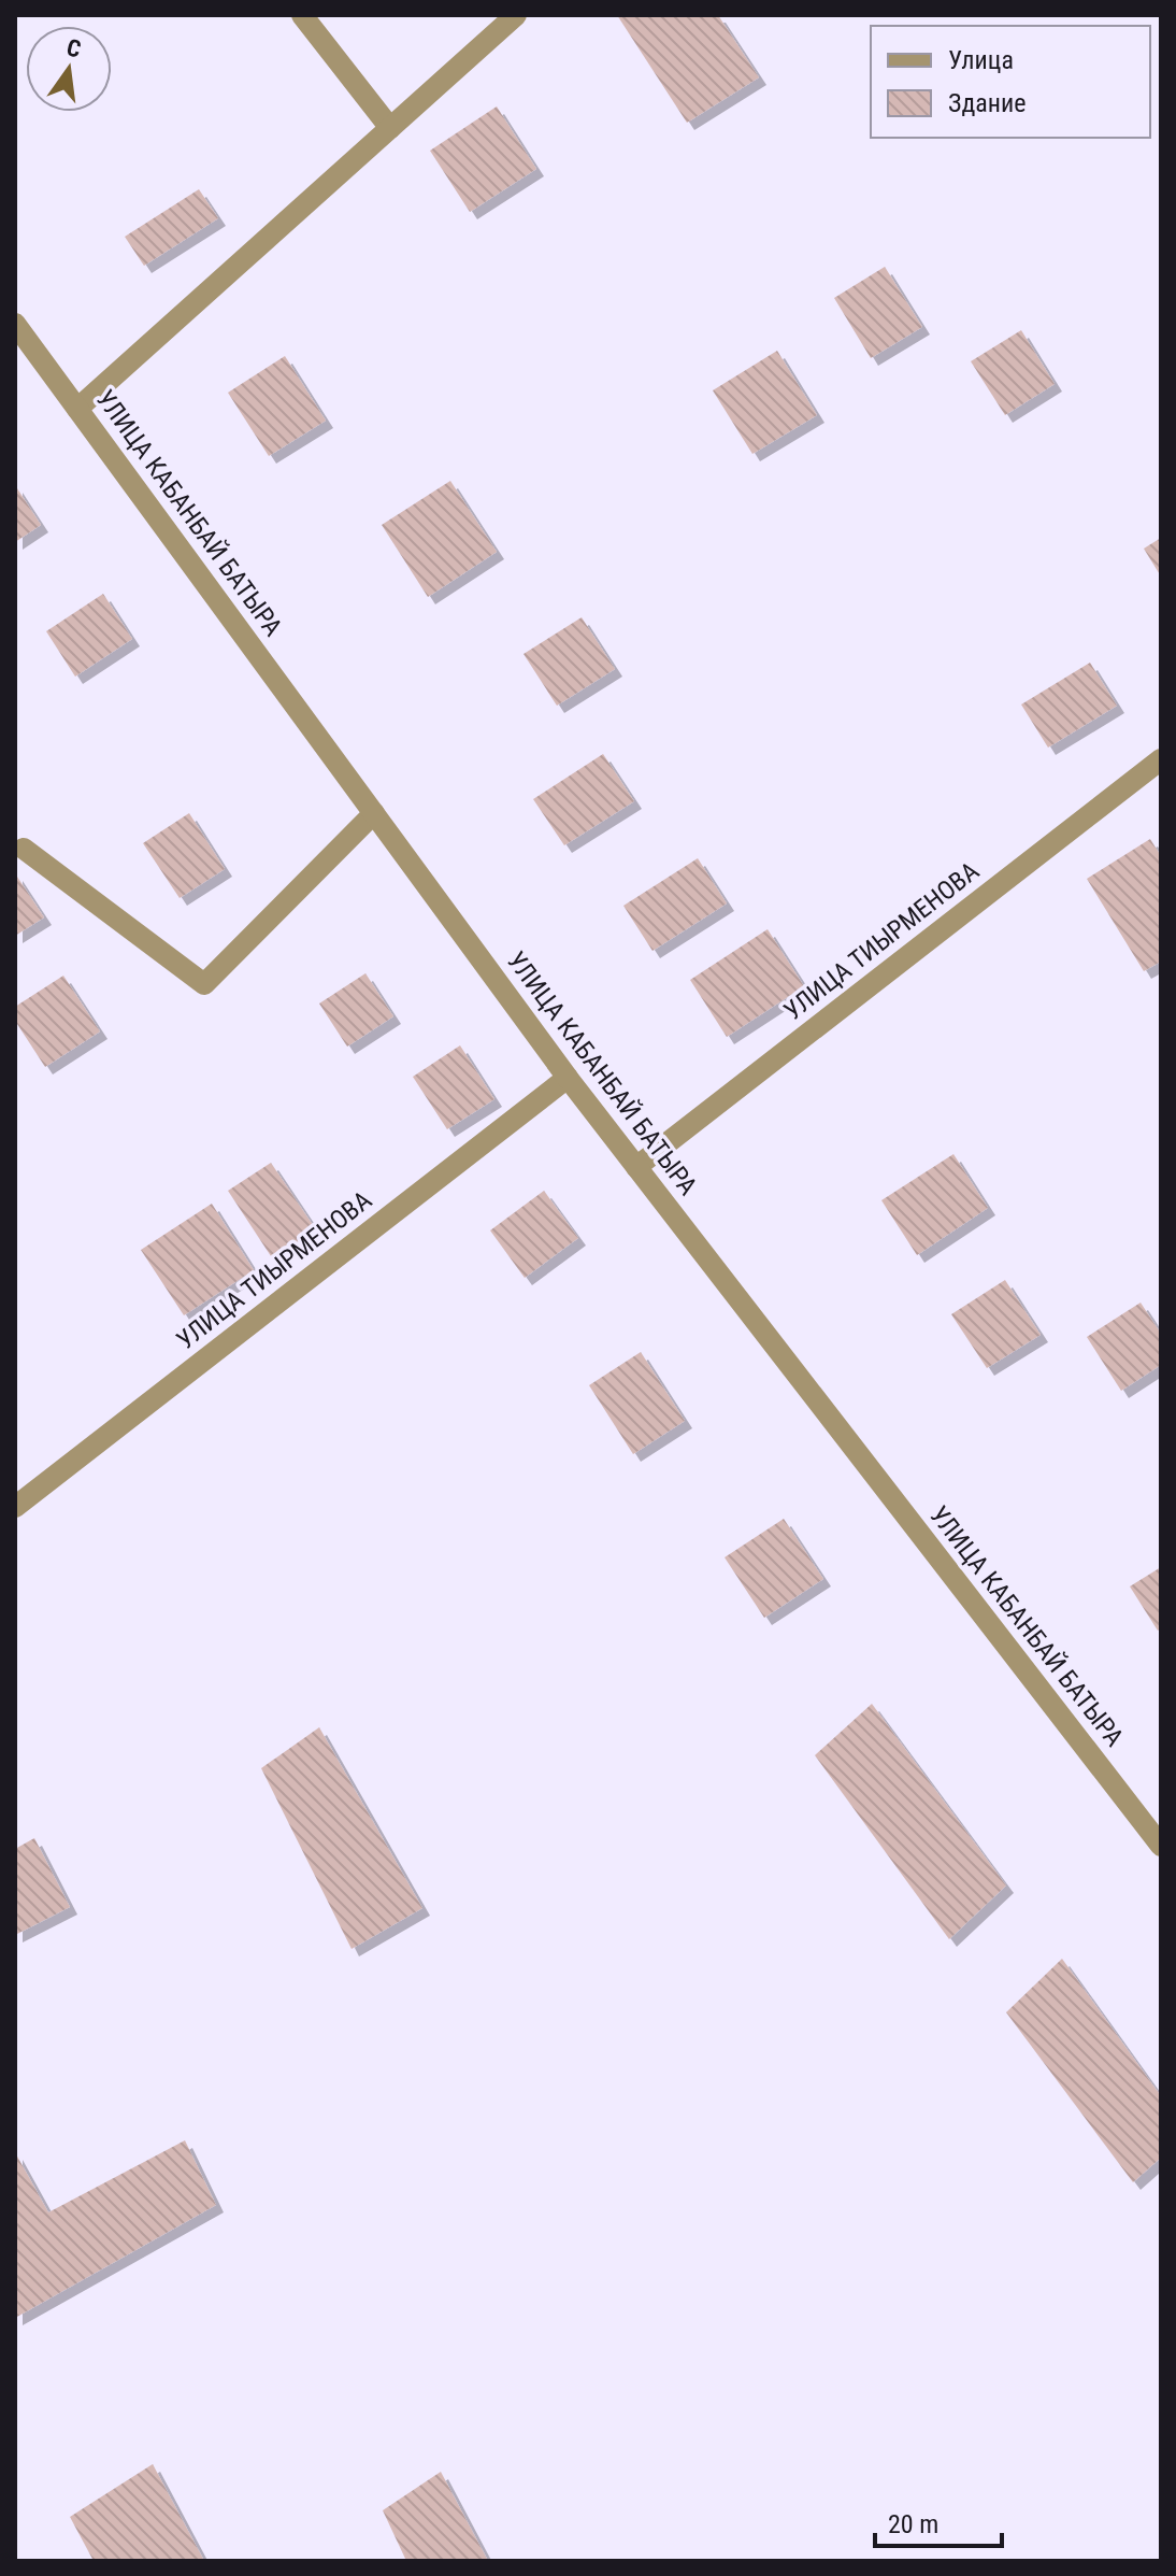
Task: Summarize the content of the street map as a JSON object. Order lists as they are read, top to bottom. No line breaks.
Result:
{"streets":{"street":["УЛИЦА КАБАНБАЙ БАТЫРА","УЛИЦА ТИЫРМЕНОВА"]},"crossings":[["УЛИЦА КАБАНБАЙ БАТЫРА","УЛИЦА ТИЫРМЕНОВА"]],"legend":["Улица","Здание"],"scale_bar":"20 m","north":"top"}
